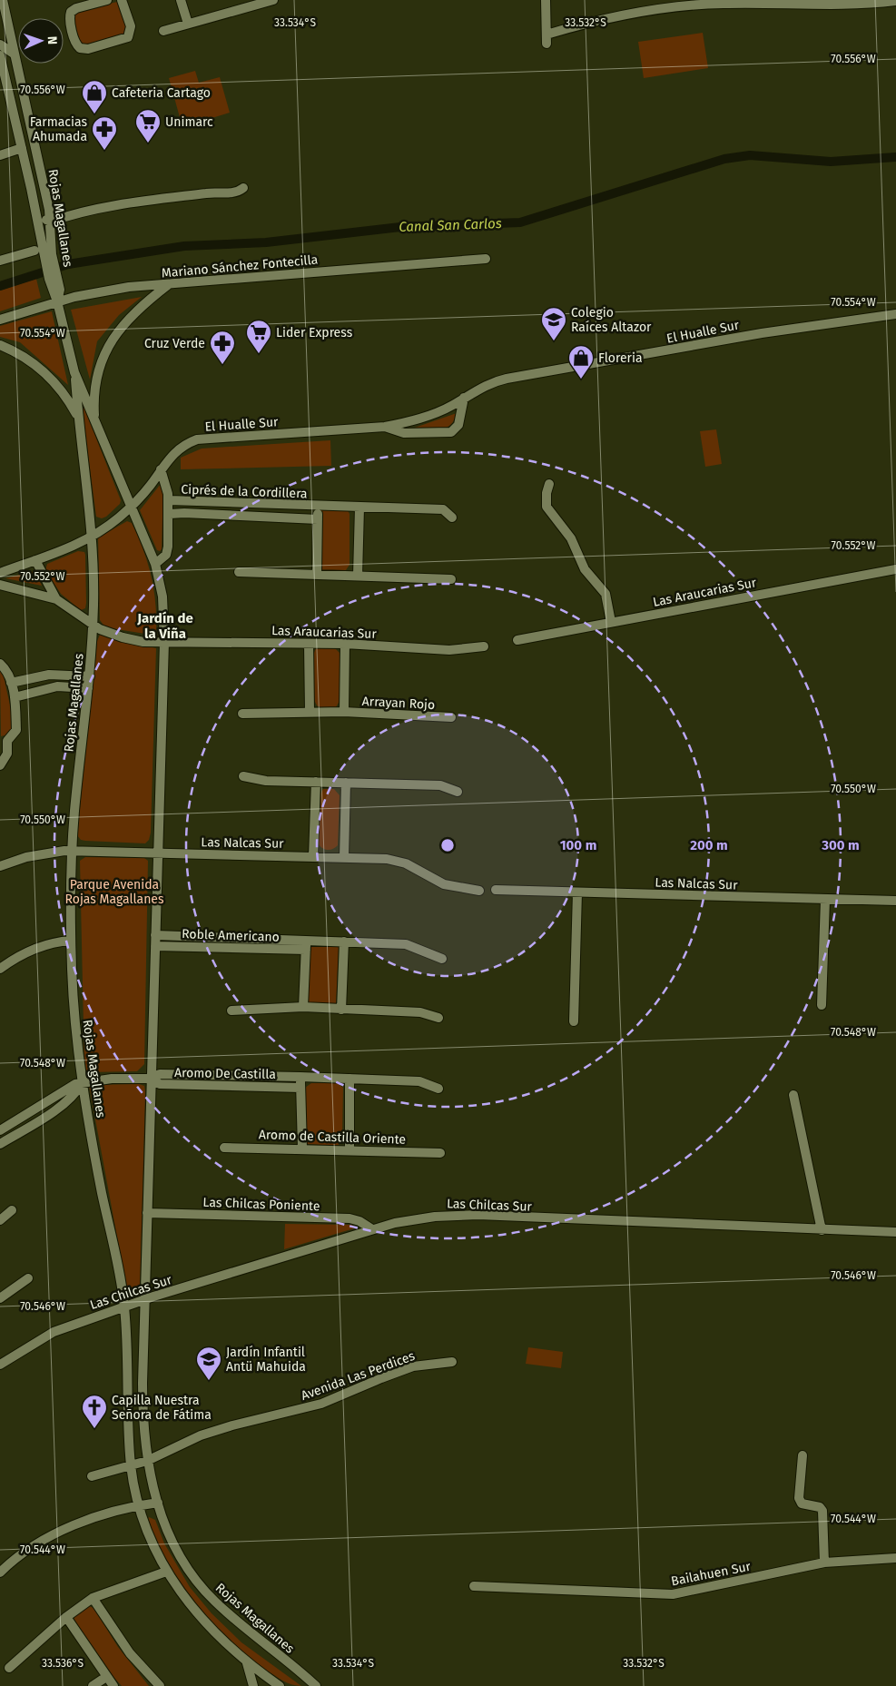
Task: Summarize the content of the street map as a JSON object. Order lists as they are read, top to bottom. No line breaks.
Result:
{"streets":{"street":["Rojas Magallanes","Mariano Sánchez Fontecilla","El Hualle Sur","Ciprés de la Cordillera","Las Araucarias Sur","Arrayan Rojo","Las Nalcas Sur","Roble Americano","Aromo De Castilla","Aromo de Castilla Oriente","Las Chilcas Poniente","Las Chilcas Sur","Avenida Las Perdices","Bailahuen Sur"]},"crossings":[["Rojas Magallanes","Mariano Sánchez Fontecilla"],["Rojas Magallanes","El Hualle Sur"],["Rojas Magallanes","Las Araucarias Sur"],["Rojas Magallanes","Las Nalcas Sur"],["Rojas Magallanes","Roble Americano"],["Rojas Magallanes","Aromo De Castilla"],["Rojas Magallanes","Las Chilcas Poniente"],["Rojas Magallanes","Las Chilcas Sur"],["Rojas Magallanes","Avenida Las Perdices"],["Las Araucarias Sur","Arrayan Rojo"],["Las Chilcas Poniente","Las Chilcas Sur"]],"districts":["Jardín de la Viña"],"water":["Canal San Carlos"],"parks":["Parque Avenida Rojas Magallanes"],"places":{"shop":["Cafeteria Cartago","Floreria"],"supermarket":["Unimarc","Lider Express"],"pharmacy":["Farmacias Ahumada","Cruz Verde"],"school or university":["Colegio Raíces Altazor","Jardín Infantil Antü Mahuida"],"church":["Capilla Nuestra Señora de Fátima"]},"north":"right","coordinates":["33.534°S","33.532°S","70.556°W","70.554°W","70.552°W","70.550°W","70.548°W","70.546°W","70.544°W","33.536°S"],"rings":["100 m","200 m","300 m"]}
